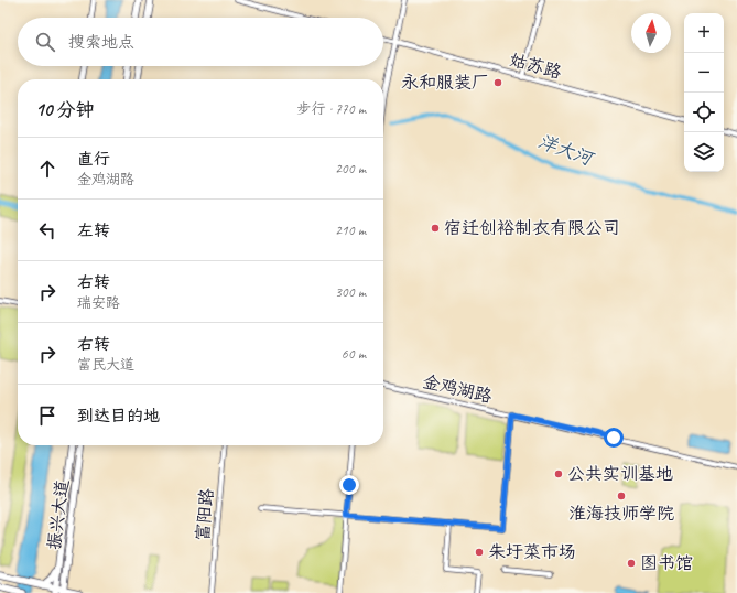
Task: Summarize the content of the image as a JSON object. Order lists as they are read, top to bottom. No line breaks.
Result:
{"streets":{"main road":["振兴大道"],"street":["姑苏路","金鸡湖路","富阳路"]},"water":["洋大河"],"places":["永和服装厂","宿迁创裕制衣有限公司","公共实训基地","淮海技师学院","朱圩菜市场","图书馆"],"north":"top","page":{"map_buttons":["+","−"],"search":"搜索地点","heading":["10 分钟","步行 · 770 m"],"list":[["直行","金鸡湖路","200 m"],["左转","210 m"],["右转","瑞安路","300 m"],["右转","富民大道","60 m"],"到达目的地"]}}
